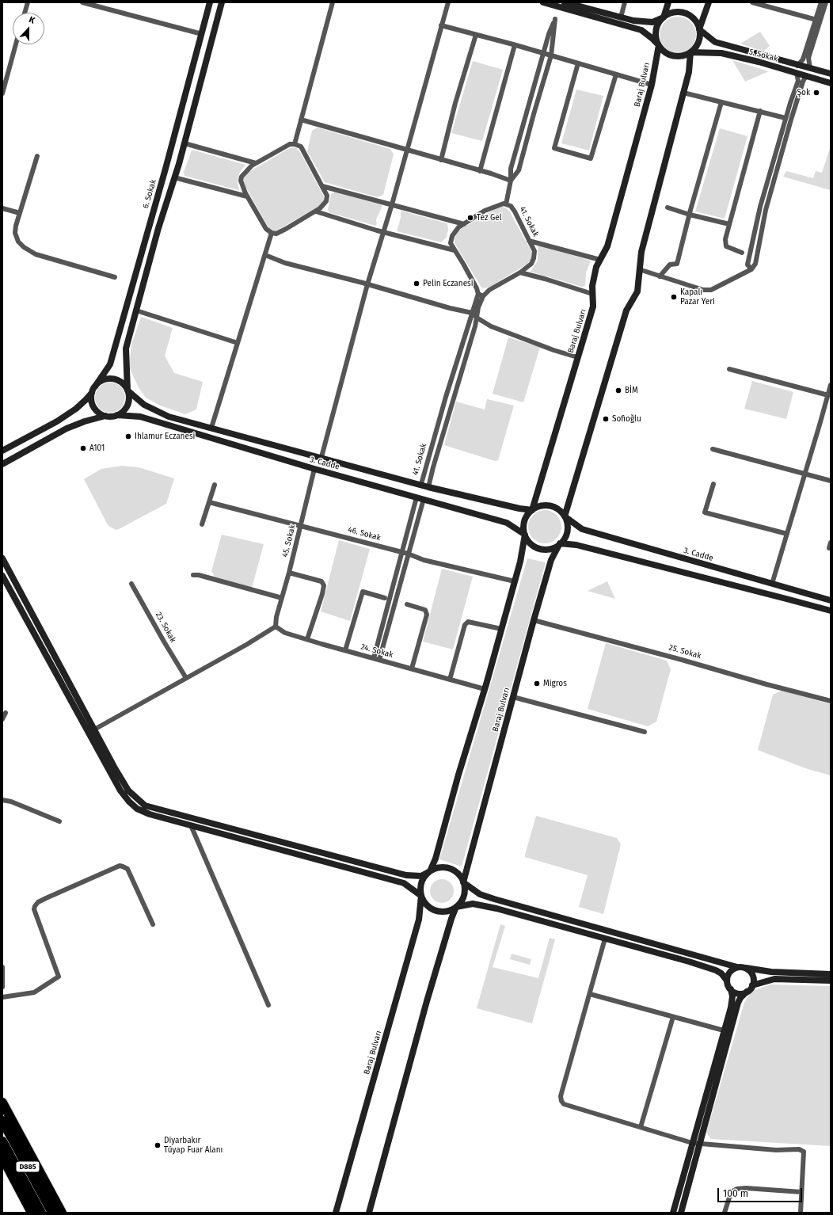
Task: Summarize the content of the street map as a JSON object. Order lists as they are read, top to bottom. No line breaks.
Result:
{"streets":{"highway":["D885"],"main road":["5. Sokak","Baraj Bulvarı","6. Sokak","3. Cadde"],"street":["41. Sokak","46. Sokak","45. Sokak","23. Sokak","24. Sokak","25. Sokak"]},"crossings":[["5. Sokak","Baraj Bulvarı"],["Baraj Bulvarı","3. Cadde"],["Baraj Bulvarı","25. Sokak"],["6. Sokak","3. Cadde"],["41. Sokak","3. Cadde"],["3. Cadde","45. Sokak"],["46. Sokak","45. Sokak"],["45. Sokak","24. Sokak"]],"places":["Şok","Tez Gel","Pelin Eczanesi","Kapalı Pazar Yeri","BİM","Sofioğlu","Ihlamur Eczanesi","A101","Migros","Diyarbakır Tüyap Fuar Alanı"],"scale_bar":"100 m","north":"top"}
